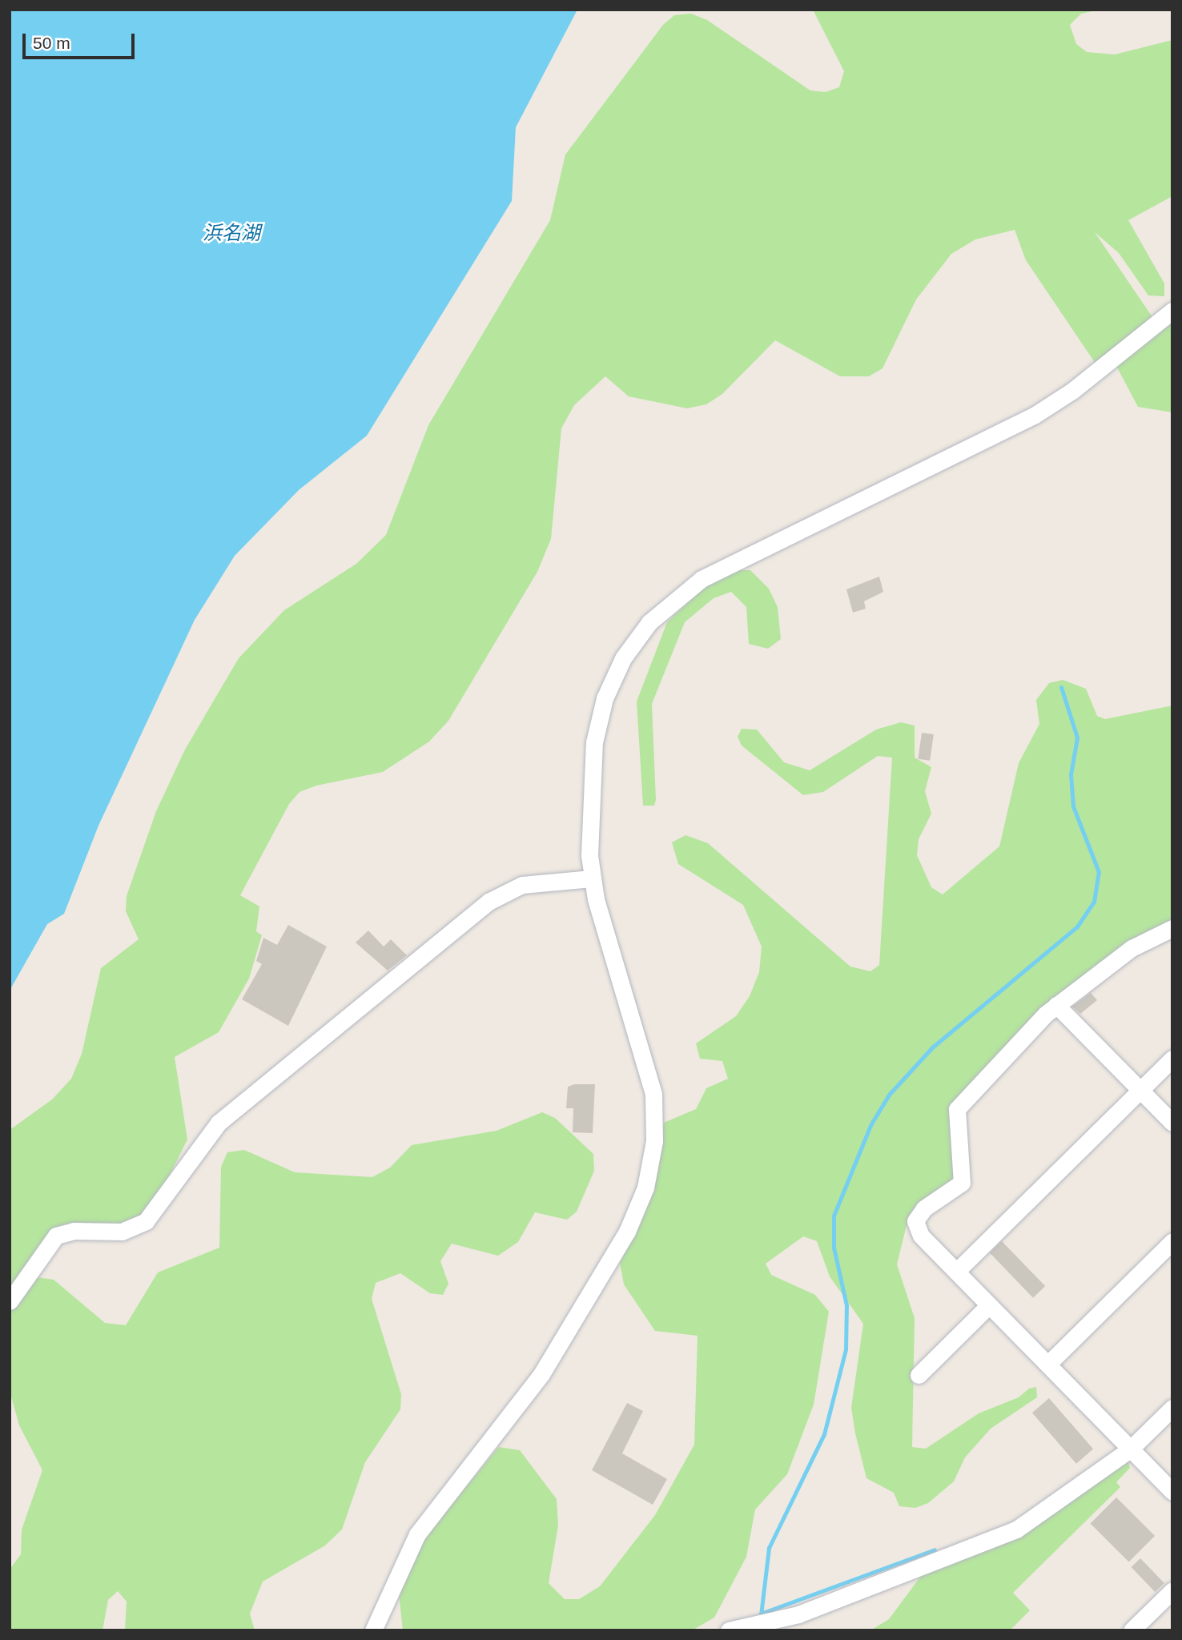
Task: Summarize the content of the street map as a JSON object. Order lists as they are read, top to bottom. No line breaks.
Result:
{"water":["浜名湖"],"scale_bar":"50 m"}
